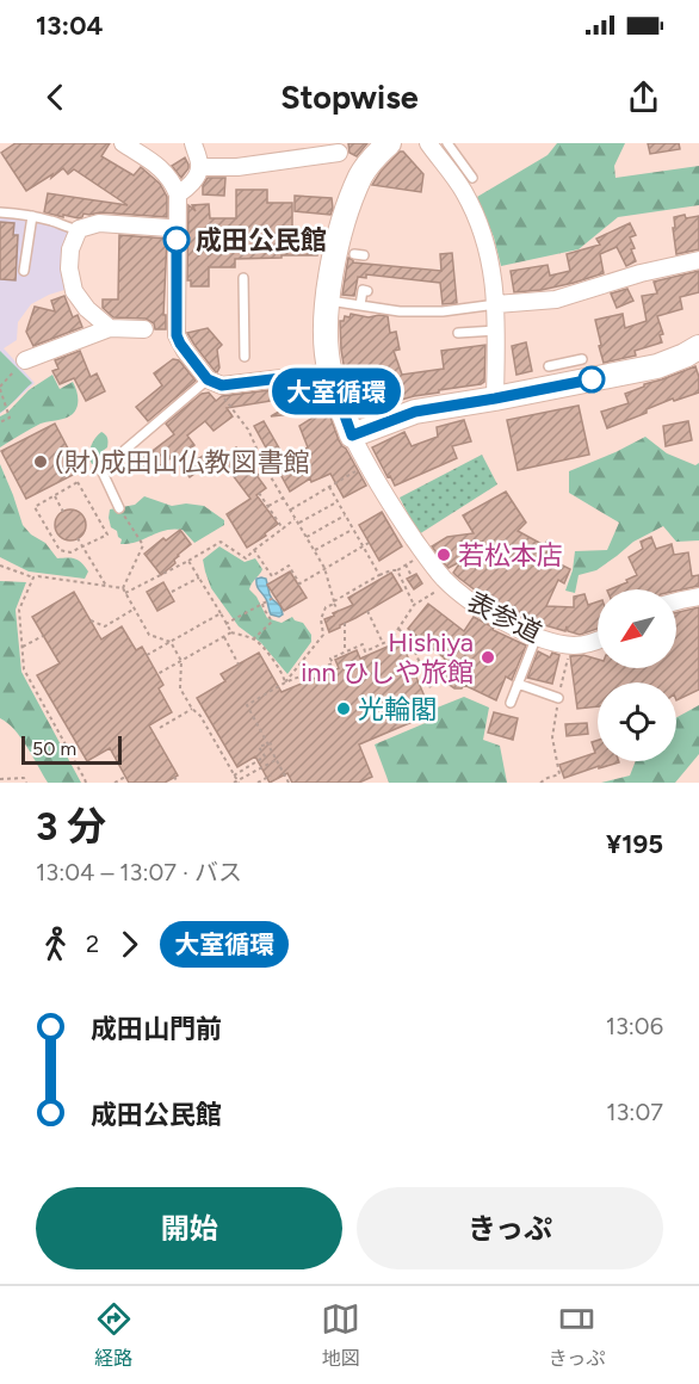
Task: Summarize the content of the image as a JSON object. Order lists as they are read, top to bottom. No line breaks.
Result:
{"streets":{"street":["表参道"]},"places":["成田公民館","(財)成田山仏教図書館","若松本店","Hishiya inn ひしや旅館","光輪閣"],"lines":["bus line 大室循環"],"scale_bar":"50 m","north":"bottom left","page":{"status":"13:04","header":"Stopwise","on_map":"大室循環","scale":"50 m","heading":["3 分","13:04 – 13:07 · バス","¥195"],"legs":["2","大室循環"],"list":[{"name":"成田山門前","value":"13:06"},{"name":"成田公民館","value":"13:07"}],"buttons":["開始","きっぷ"],"tabs":["経路","地図","きっぷ"]}}
